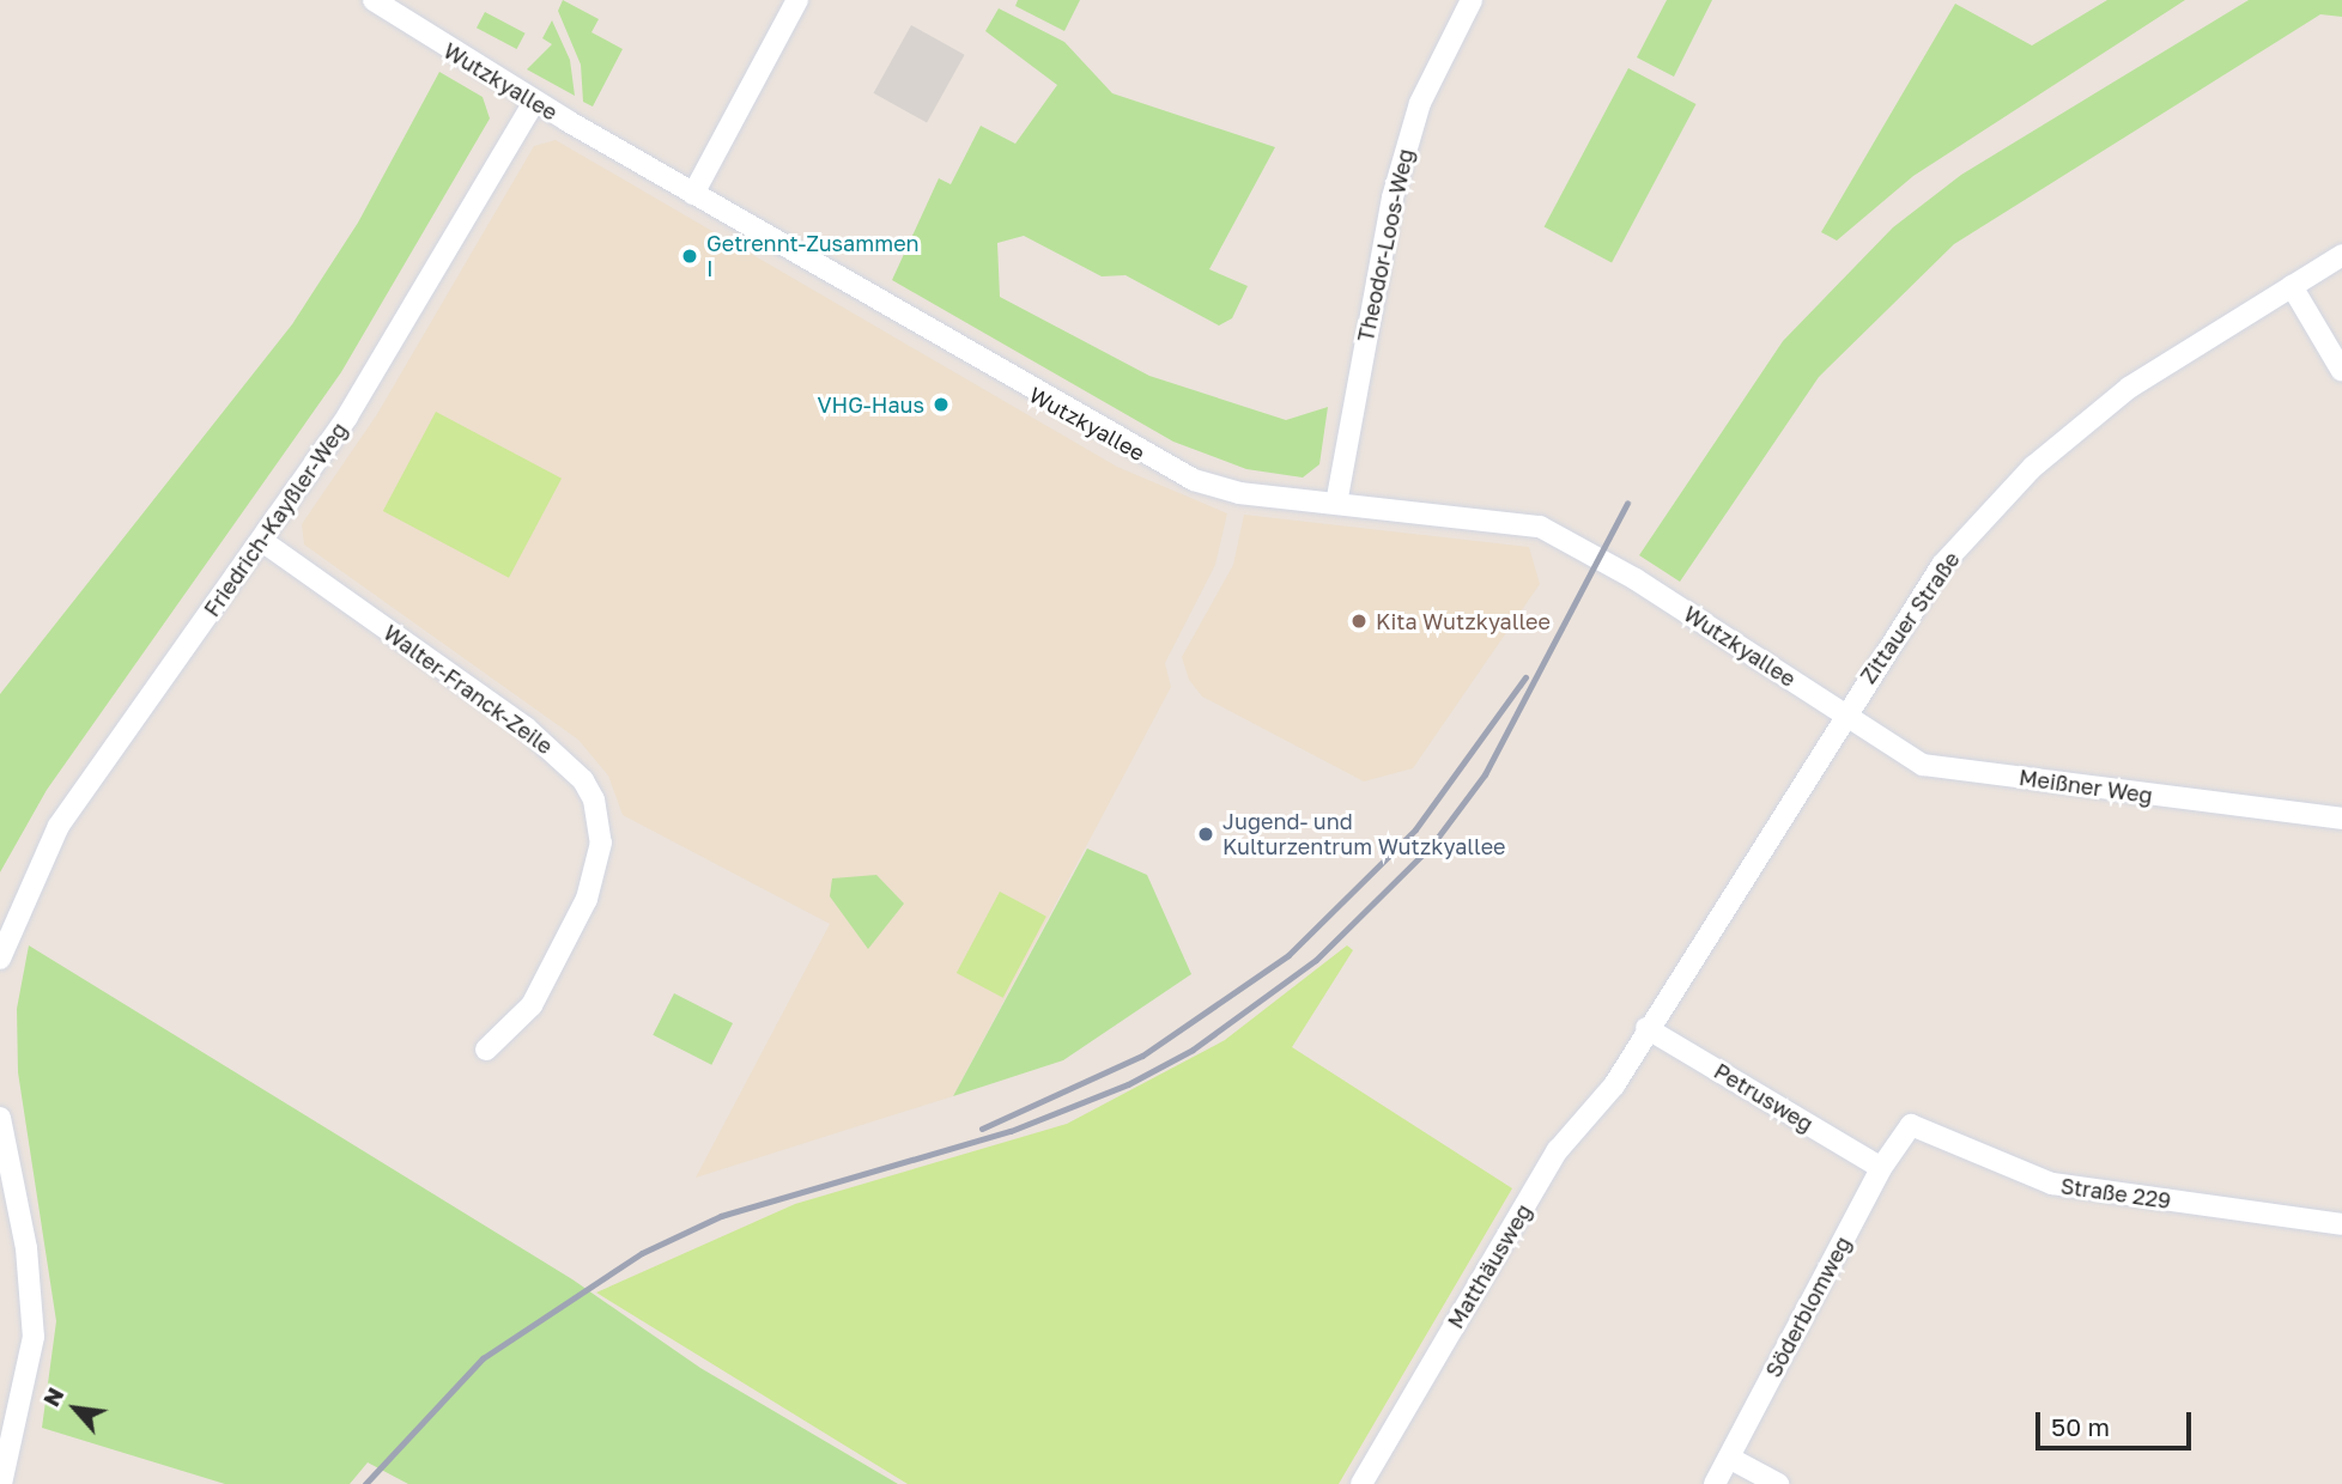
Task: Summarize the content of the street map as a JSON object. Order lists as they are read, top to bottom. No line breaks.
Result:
{"streets":{"street":["Wutzkyallee","Theodor-Loos-Weg","Friedrich-Kayßler-Weg","Zittauer Straße","Walter-Franck-Zeile","Meißner Weg","Petrusweg","Straße 229","Matthäusweg","Söderblomweg"]},"crossings":[["Wutzkyallee","Theodor-Loos-Weg"],["Wutzkyallee","Friedrich-Kayßler-Weg"],["Wutzkyallee","Zittauer Straße"],["Wutzkyallee","Meißner Weg"],["Friedrich-Kayßler-Weg","Walter-Franck-Zeile"],["Zittauer Straße","Meißner Weg"],["Zittauer Straße","Petrusweg"],["Zittauer Straße","Matthäusweg"],["Petrusweg","Söderblomweg"],["Straße 229","Söderblomweg"]],"places":["Getrennt-Zusammen I","VHG-Haus","Kita Wutzkyallee","Jugend- und Kulturzentrum Wutzkyallee"],"scale_bar":"50 m","north":"top left"}
